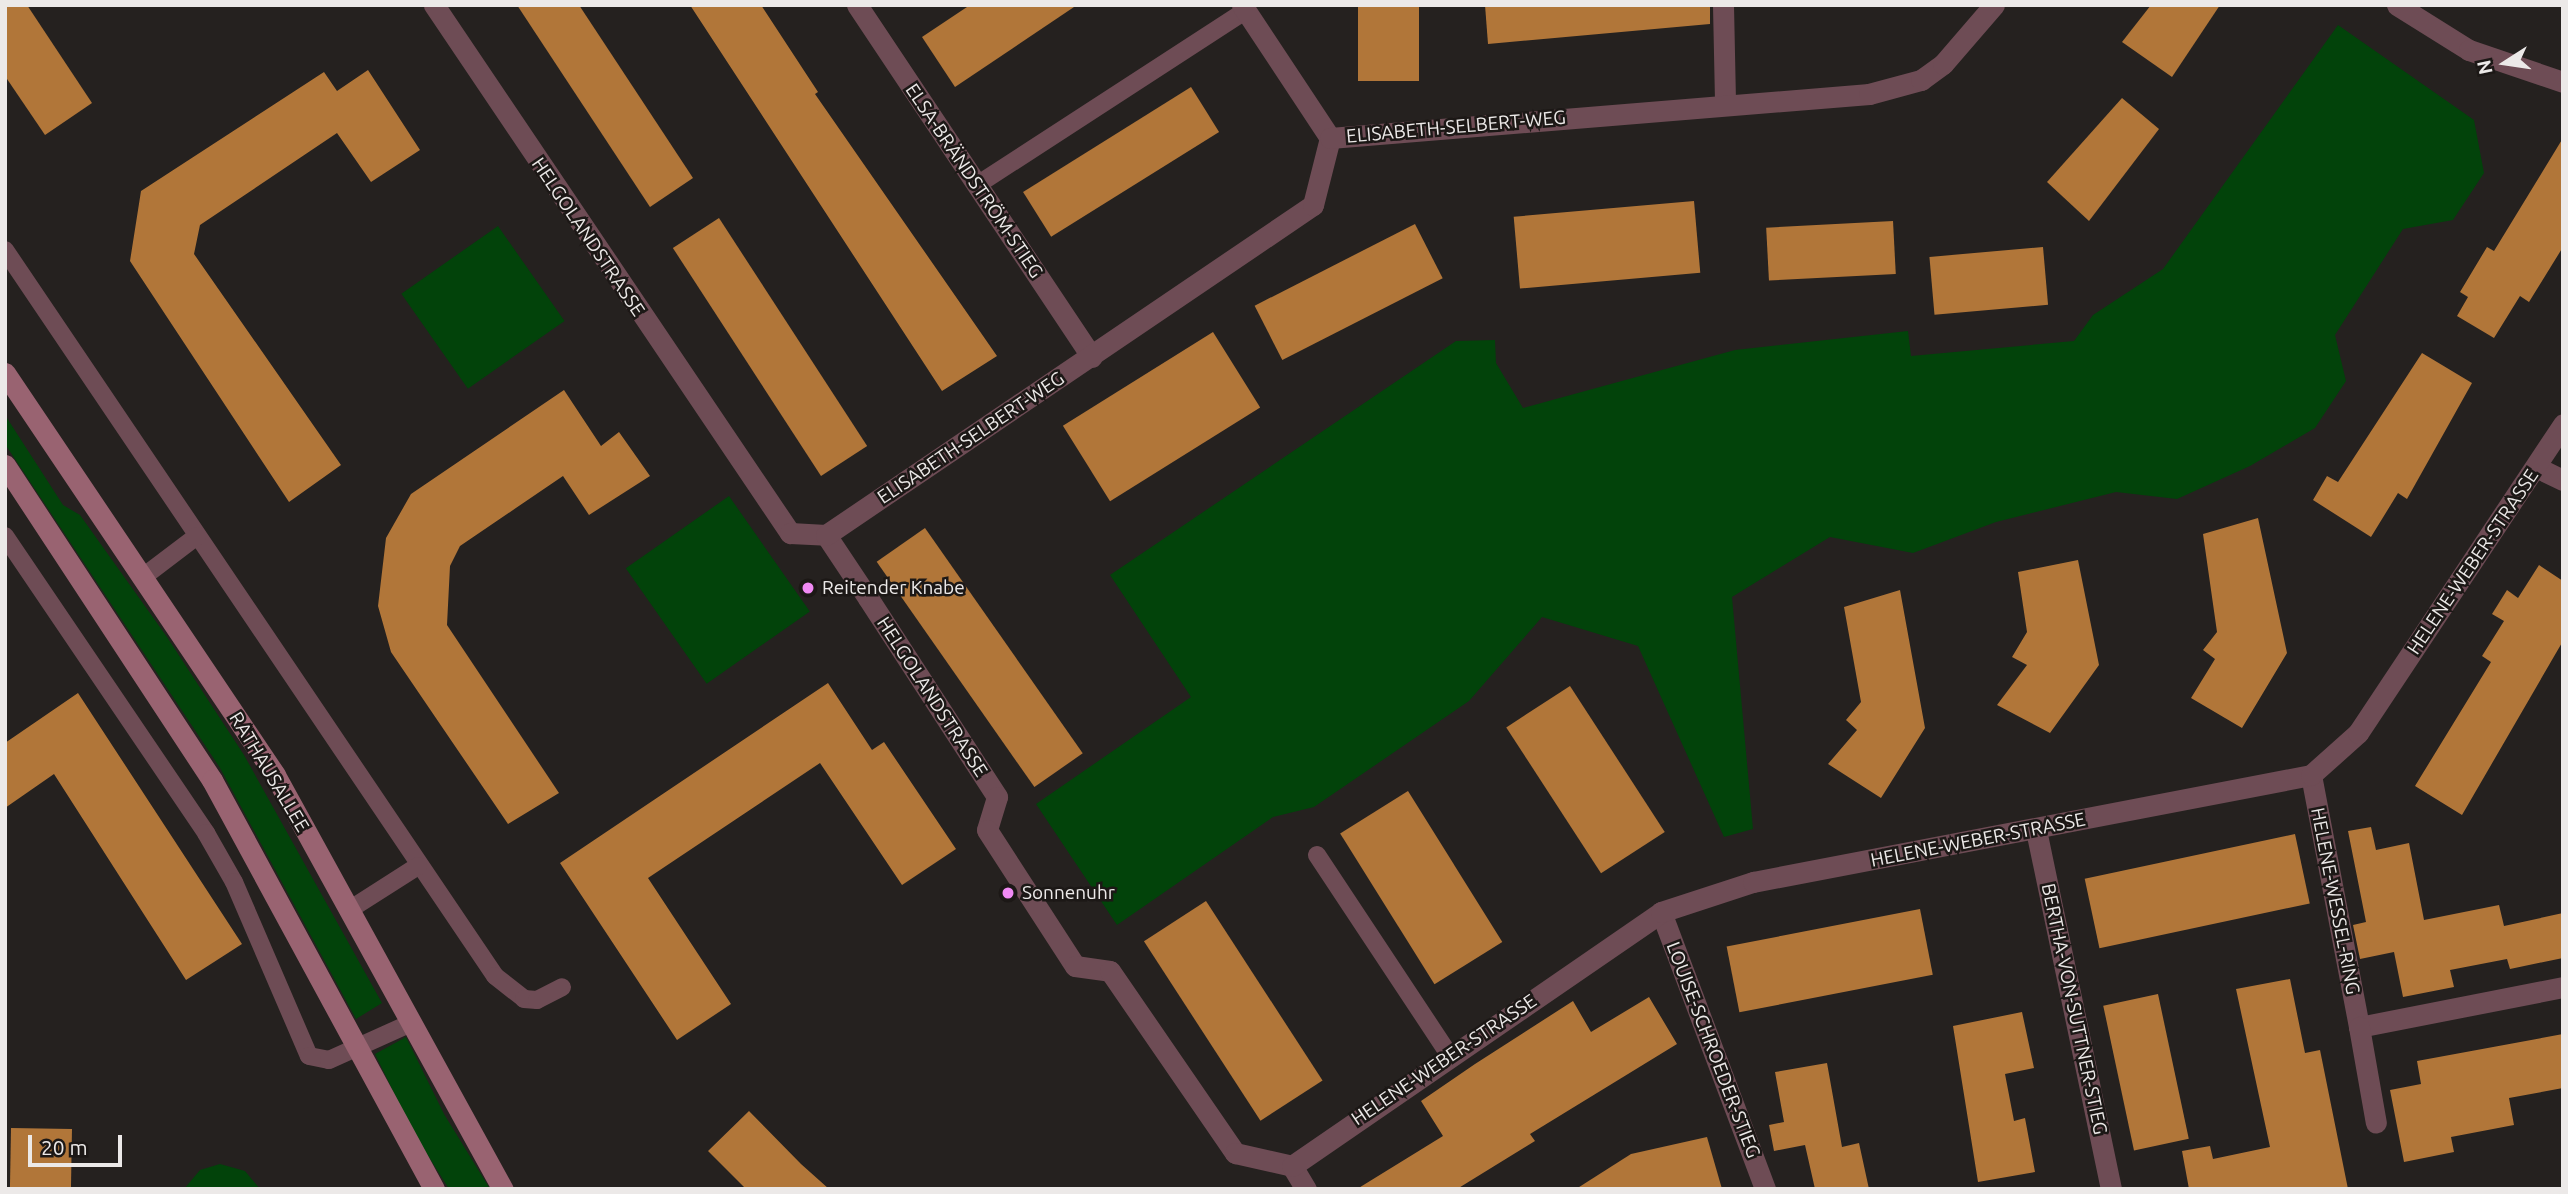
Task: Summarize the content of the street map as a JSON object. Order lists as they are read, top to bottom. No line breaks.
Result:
{"streets":{"main road":["RATHAUSALLEE"],"street":["ELISABETH-SELBERT-WEG","ELSA-BRÄNDSTRÖM-STIEG","HELGOLANDSTRASSE","HELENE-WEBER-STRASSE","HELENE-WESSEL-RING","BERTHA-VON-SUTTNER-STIEG","LOUISE-SCHROEDER-STIEG"]},"crossings":[["ELISABETH-SELBERT-WEG","ELSA-BRÄNDSTRÖM-STIEG"],["ELISABETH-SELBERT-WEG","HELGOLANDSTRASSE"],["HELGOLANDSTRASSE","HELENE-WEBER-STRASSE"],["HELENE-WEBER-STRASSE","HELENE-WESSEL-RING"],["HELENE-WEBER-STRASSE","BERTHA-VON-SUTTNER-STIEG"],["HELENE-WEBER-STRASSE","LOUISE-SCHROEDER-STIEG"]],"places":["Reitender Knabe","Sonnenuhr"],"scale_bar":"20 m","north":"left"}
